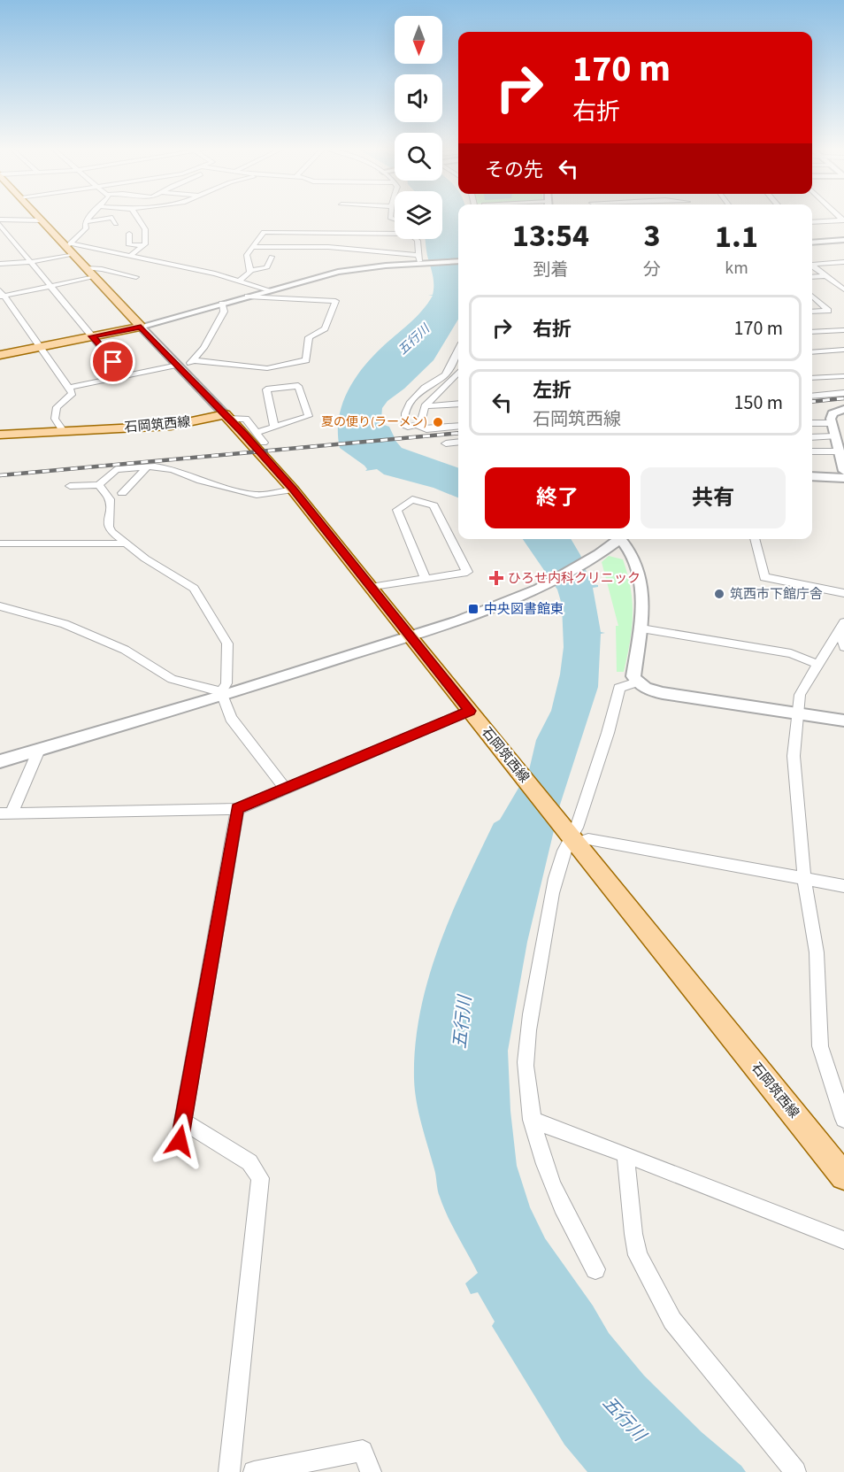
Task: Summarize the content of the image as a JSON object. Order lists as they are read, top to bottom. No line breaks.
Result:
{"streets":{"main road":["石岡筑西線"]},"water":["五行川"],"places":{"other":["夏の便り(ラーメン)","筑西市下館庁舎"],"health":["ひろせ内科クリニック"],"transit":["中央図書館東"]},"north":"bottom","page":{"turn":["170 m","右折"],"then":"その先","eta":["13:54","到着","3","分","1.1","km"],"list":[{"name":"右折","value":"170 m"},{"name":"左折","note":"石岡筑西線","value":"150 m"}],"buttons":["終了","共有"]}}
